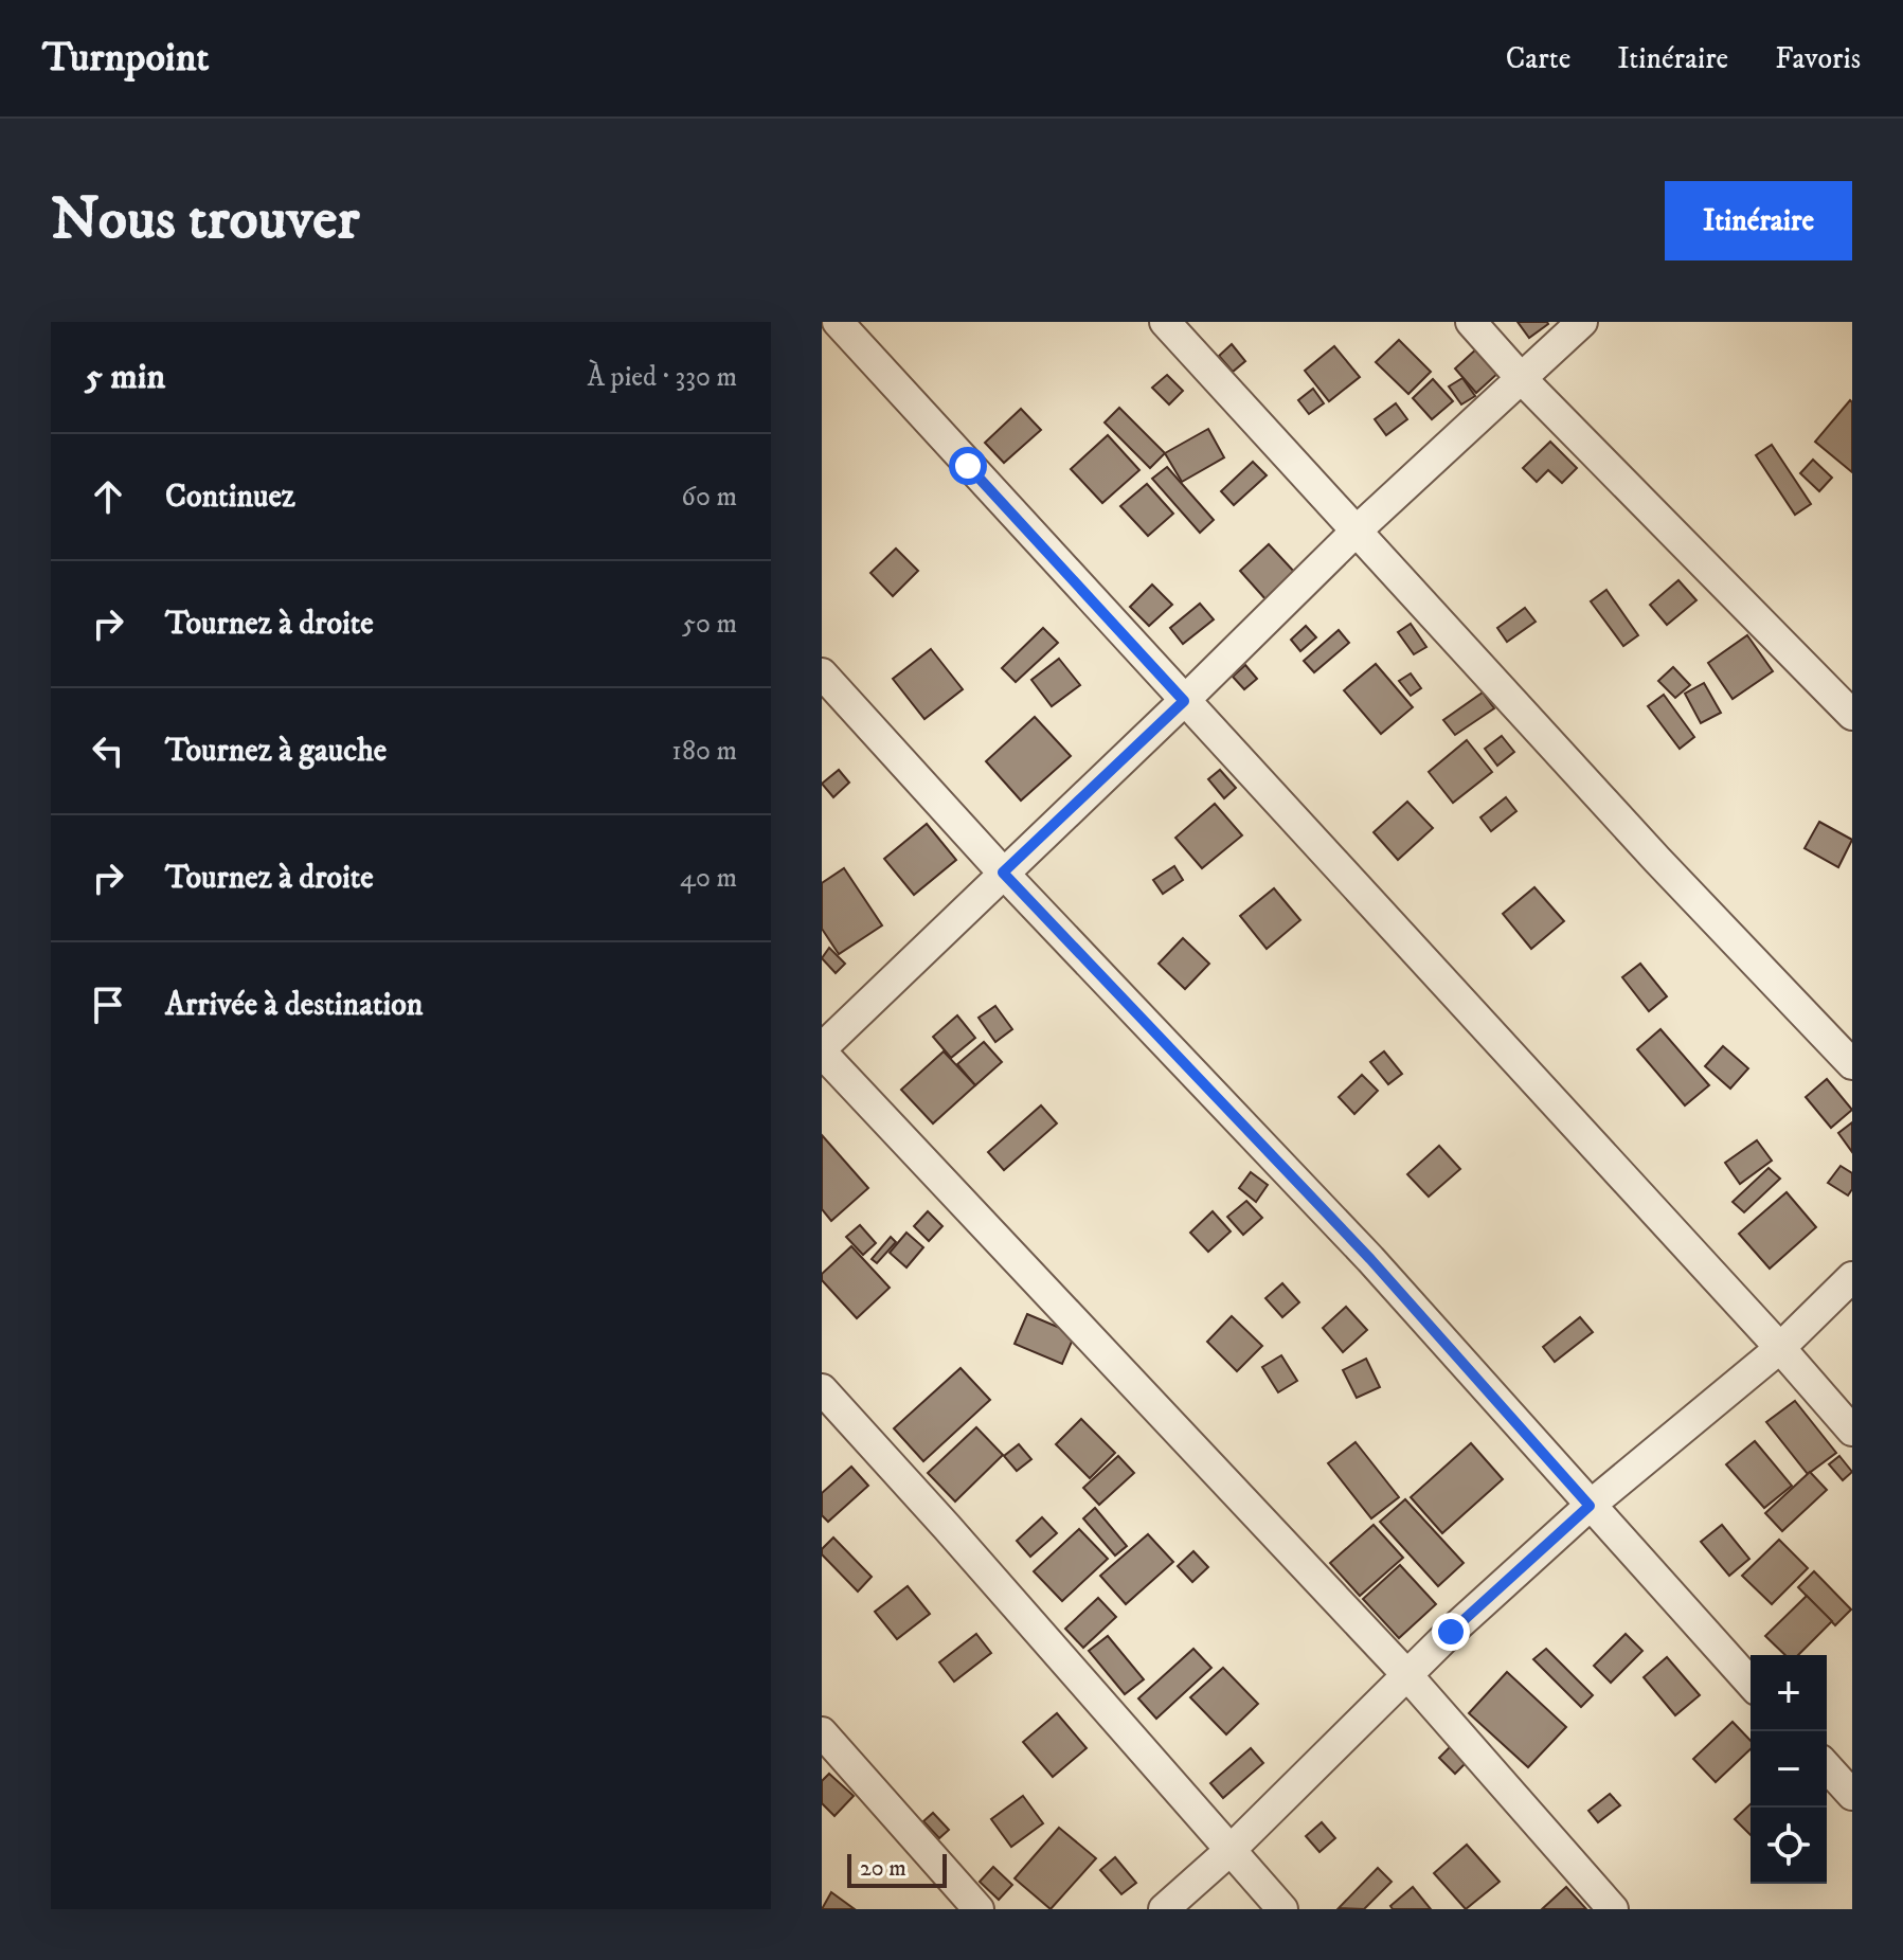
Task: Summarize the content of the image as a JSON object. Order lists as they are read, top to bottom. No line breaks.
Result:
{"scale_bar":"20 m","page":{"header":"Turnpoint","nav":["Carte","Itinéraire","Favoris"],"buttons":"Itinéraire","title":"Nous trouver","heading":["5 min","À pied · 330 m"],"list":[["Continuez","60 m"],["Tournez à droite","50 m"],["Tournez à gauche","180 m"],["Tournez à droite","40 m"],"Arrivée à destination"],"map_buttons":["+","−"],"scale":"20 m"}}
